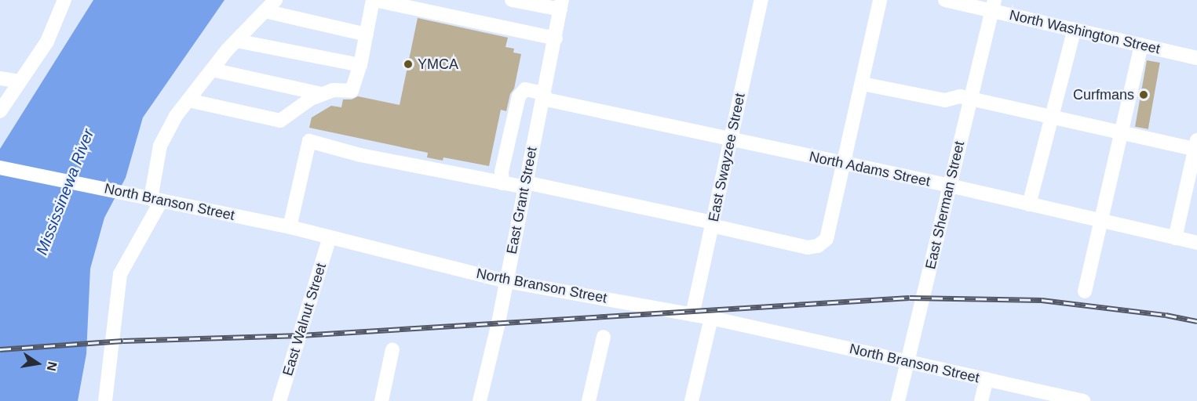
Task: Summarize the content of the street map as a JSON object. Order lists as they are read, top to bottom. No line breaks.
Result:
{"streets":{"street":["North Washington Street","East Swayzee Street","North Adams Street","East Grant Street","North Branson Street","East Sherman Street","East Walnut Street"]},"crossings":[["North Washington Street","East Sherman Street"],["East Swayzee Street","North Adams Street"],["East Swayzee Street","North Branson Street"],["North Adams Street","East Grant Street"],["North Adams Street","East Sherman Street"],["East Grant Street","North Branson Street"],["North Branson Street","East Sherman Street"],["North Branson Street","East Walnut Street"]],"water":["Mississinewa River"],"places":["YMCA","Curfmans"],"north":"right"}
